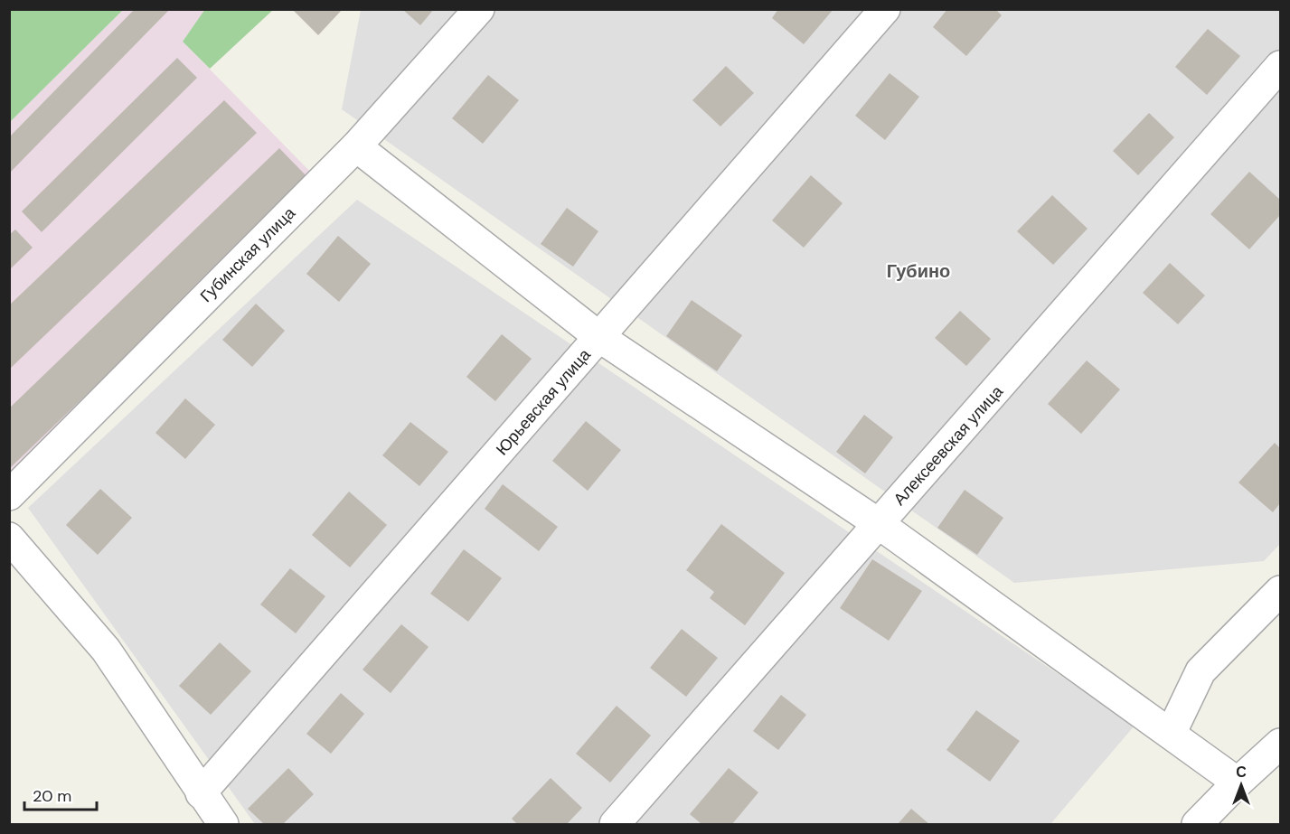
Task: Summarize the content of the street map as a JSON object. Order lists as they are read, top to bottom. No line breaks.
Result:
{"streets":{"street":["Губинская улица","Юрьевская улица","Алексеевская улица"]},"districts":["Губино"],"scale_bar":"20 m","north":"top"}
